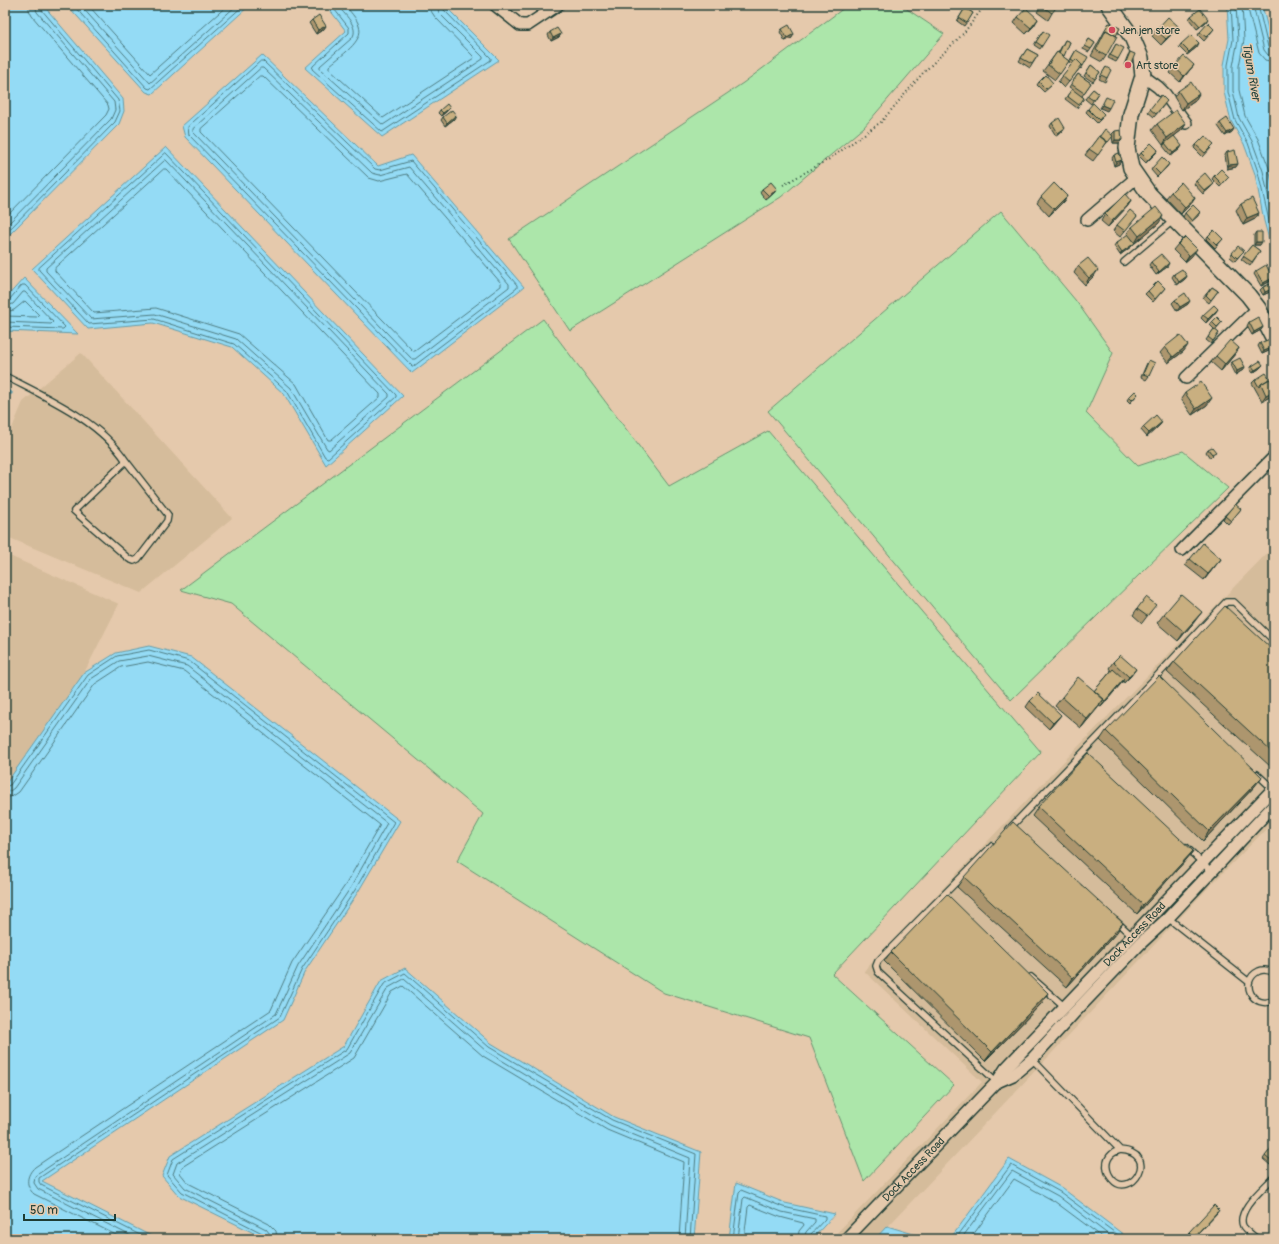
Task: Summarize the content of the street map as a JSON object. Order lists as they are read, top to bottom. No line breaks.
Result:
{"streets":{"street":["Dock Access Road"]},"water":["Tigum River"],"places":["Jen jen store","Art store"],"scale_bar":"50 m"}
